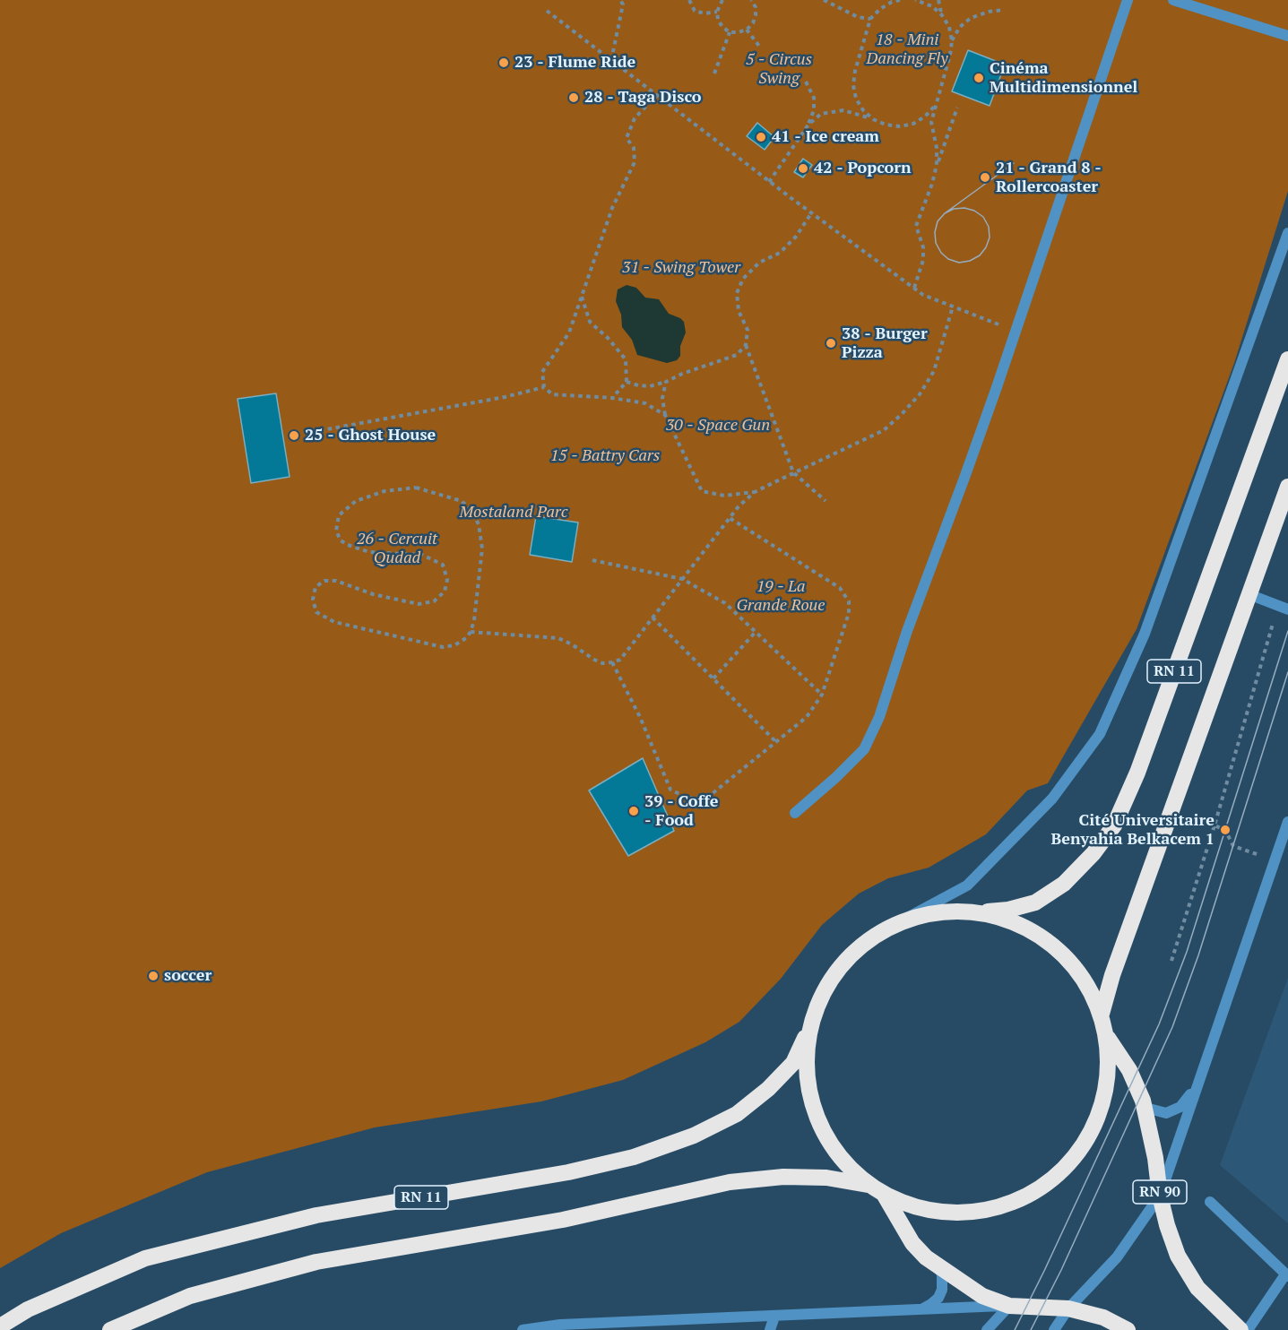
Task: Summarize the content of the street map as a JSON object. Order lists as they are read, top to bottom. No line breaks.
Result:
{"streets":{"highway":["RN 11","RN 90"]},"parks":["18 - Mini Dancing Fly","5 - Circus Swing","31 - Swing Tower","30 - Space Gun","15 - Battry Cars","Mostaland Parc","26 - Cercuit Qudad","19 - La Grande Roue"],"places":["23 - Flume Ride","Cinéma Multidimensionnel","28 - Taga Disco","41 - Ice cream","42 - Popcorn","21 - Grand 8 - Rollercoaster","38 - Burger Pizza","25 - Ghost House","39 - Coffe - Food","Cité Universitaire Benyahia Belkacem 1","soccer"]}
